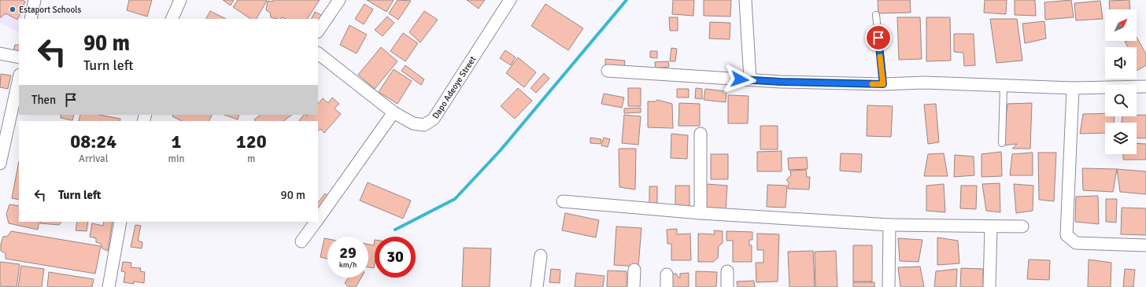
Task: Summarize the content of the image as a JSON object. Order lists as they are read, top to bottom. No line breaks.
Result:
{"streets":{"street":["Dapo Adeoye Street"]},"places":["Estaport Schools"],"north":"top right","page":{"turn":["90 m","Turn left"],"then":"Then","eta":["08:24","Arrival","1","min","120","m"],"list":[{"name":"Turn left","value":"90 m"}],"speed":"29 km/h","limit":"30"}}
